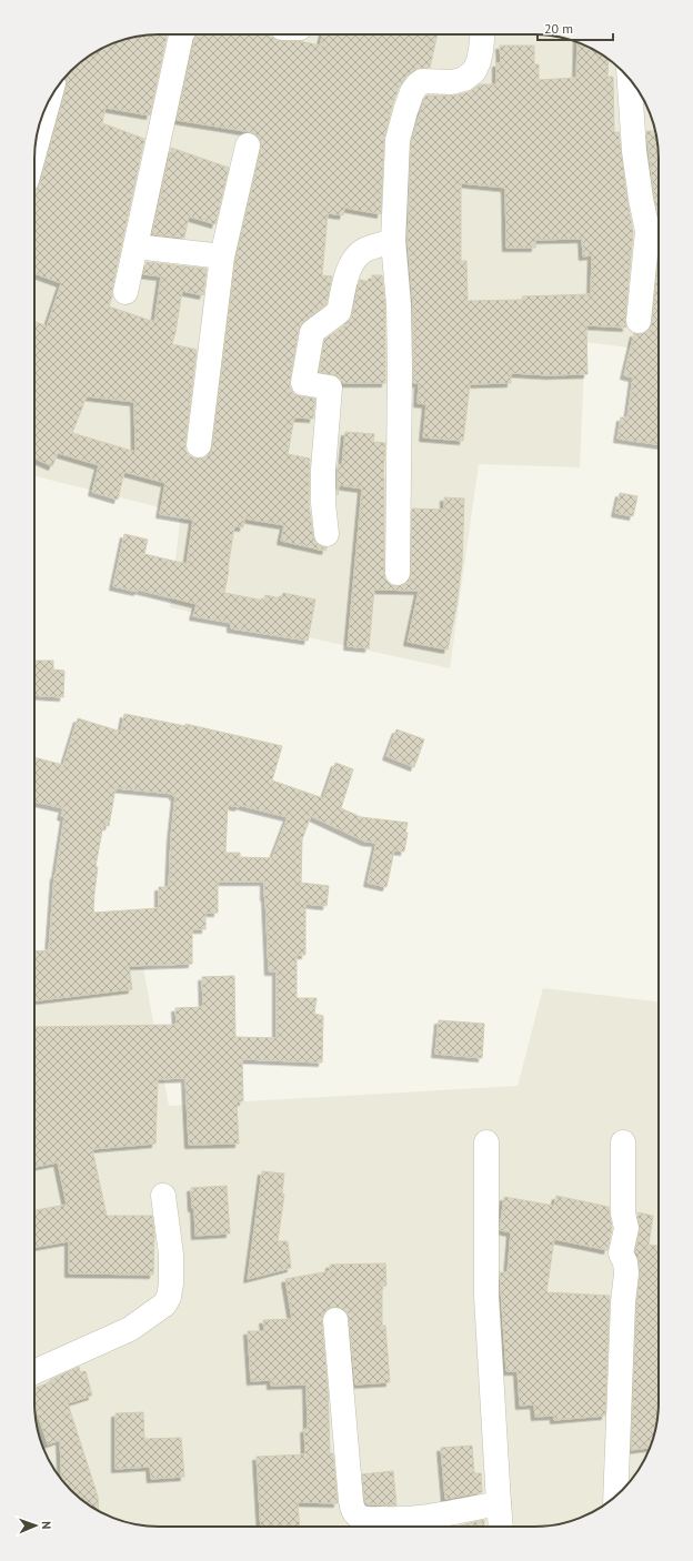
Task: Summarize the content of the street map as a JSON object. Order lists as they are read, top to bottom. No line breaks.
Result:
{"scale_bar":"20 m","north":"right"}
